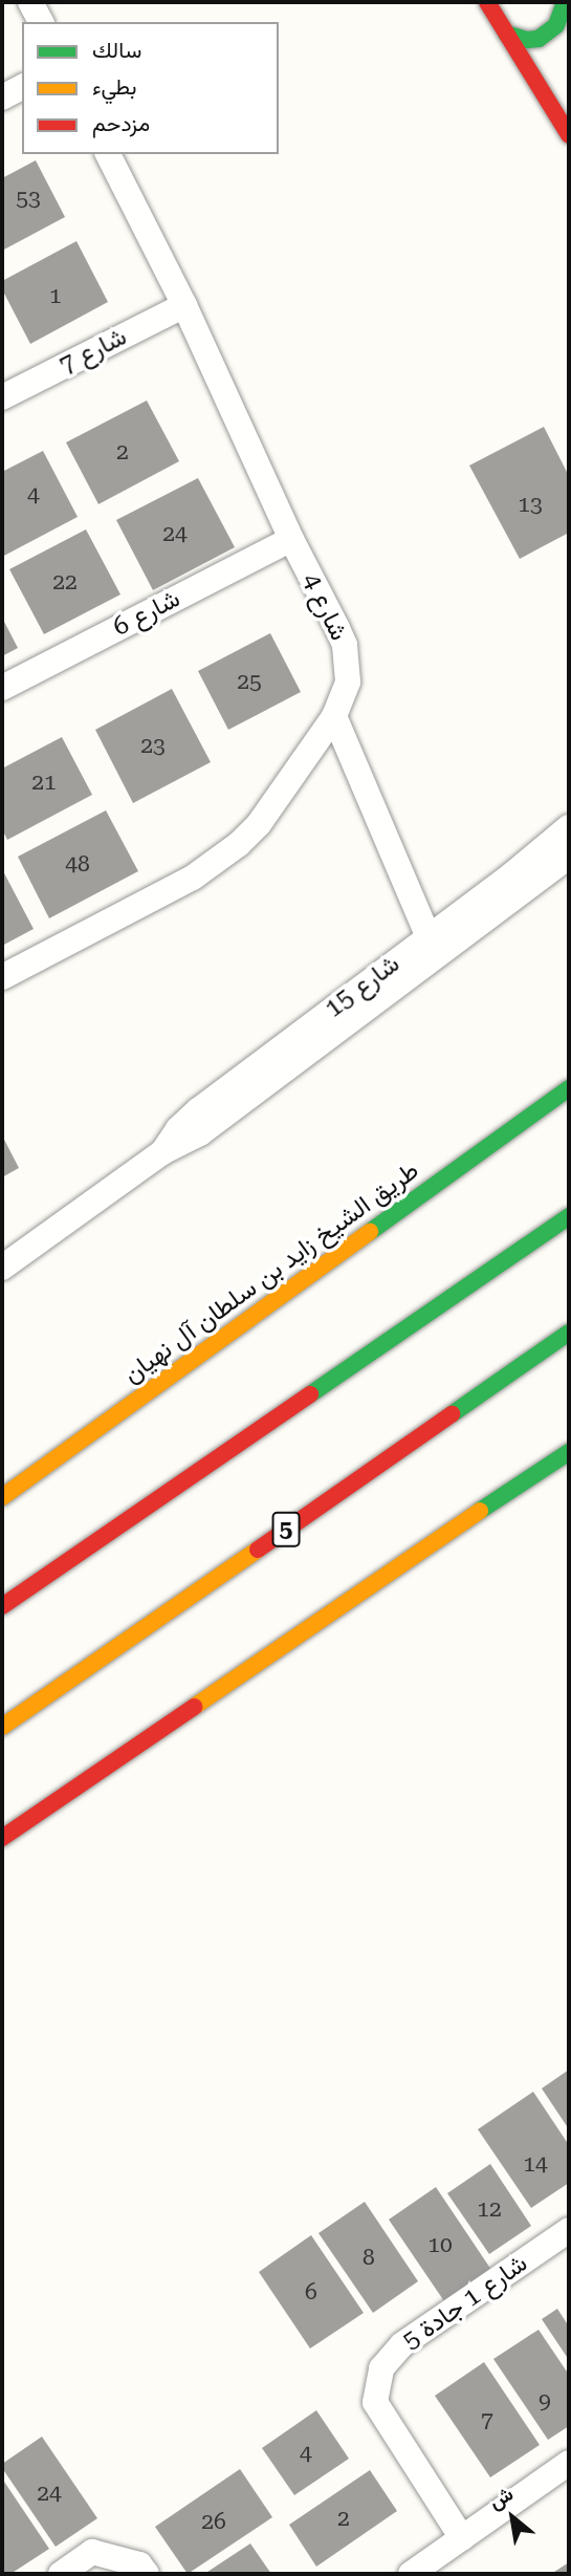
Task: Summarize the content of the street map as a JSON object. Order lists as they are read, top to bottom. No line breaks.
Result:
{"streets":{"main road":["طريق الشيخ زايد بن سلطان آل نهيان","5"],"street":["شارع 7","شارع 4","شارع 6","شارع 15","شارع 1 جادة 5"]},"crossings":[["شارع 7","شارع 4"],["شارع 4","شارع 6"]],"house_numbers":["53","1","2","4","13","24","22","25","23","21","48","14","12","10","8","6","9","7","4","24","2","26"],"legend":["سالك","بطيء","مزدحم"],"north":"top left"}
